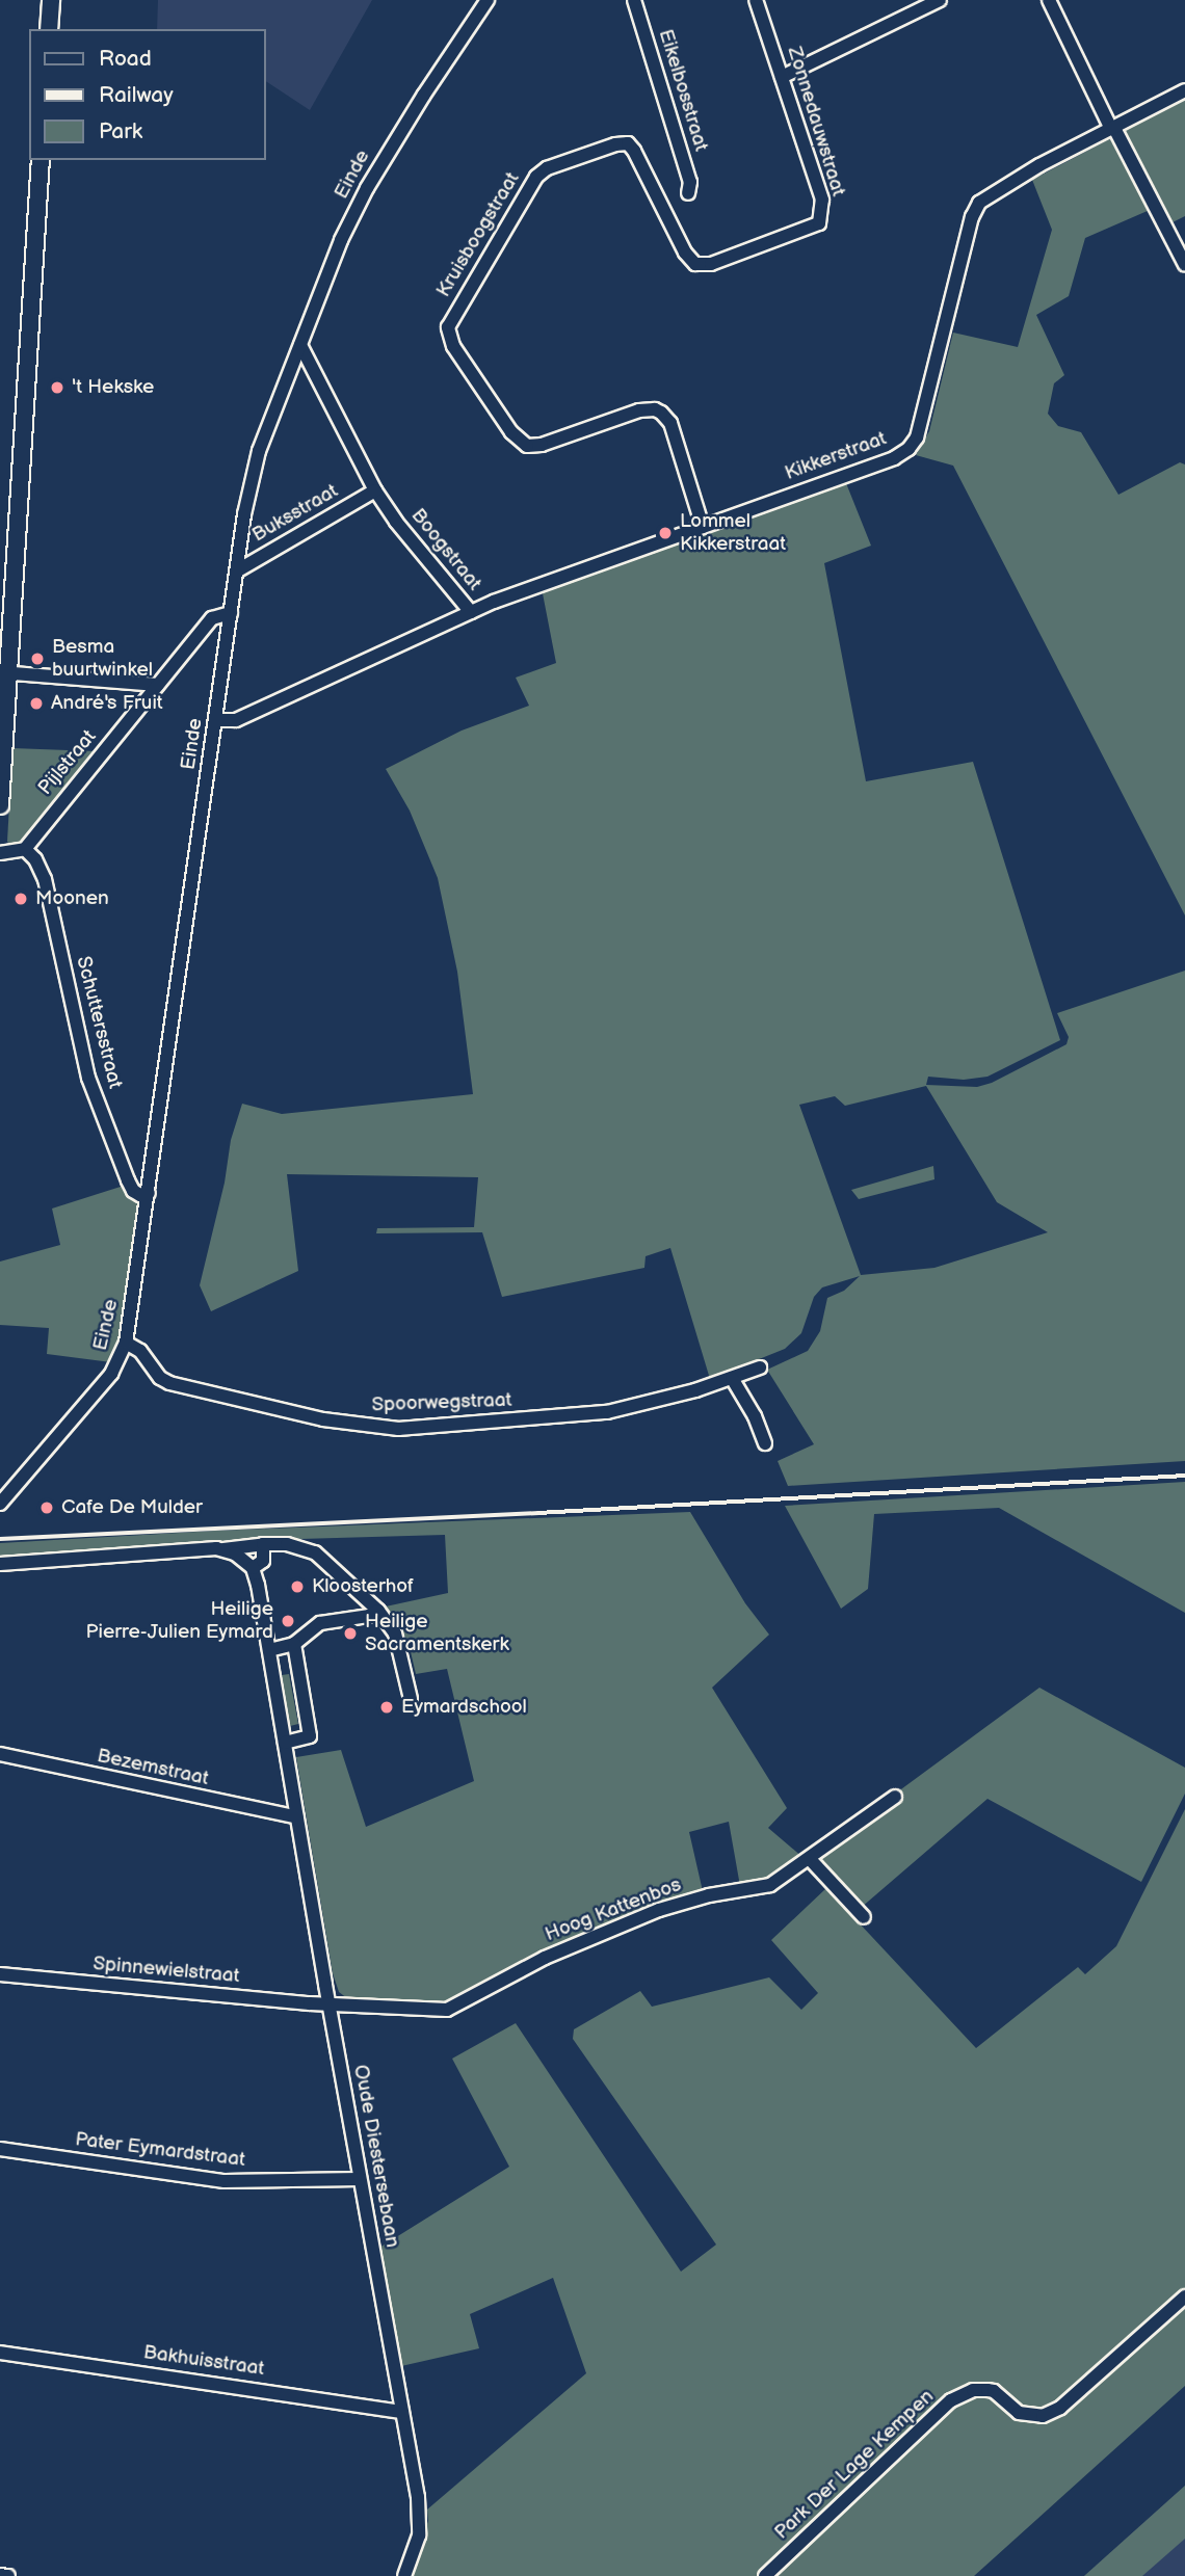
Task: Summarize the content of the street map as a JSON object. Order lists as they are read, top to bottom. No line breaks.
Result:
{"streets":{"street":["Eikelbosstraat","Zonnedauwstraat","Einde","Kruisboogstraat","Kikkerstraat","Buksstraat","Boogstraat","Pijlstraat","Schuttersstraat","Spoorwegstraat","Bezemstraat","Hoog Kattenbos","Spinnewielstraat","Pater Eymardstraat","Oude Diestersebaan","Bakhuisstraat","Park Der Lage Kempen"]},"crossings":[["Zonnedauwstraat","Kruisboogstraat"],["Einde","Buksstraat"],["Einde","Boogstraat"],["Einde","Pijlstraat"],["Einde","Schuttersstraat"],["Einde","Spoorwegstraat"],["Kruisboogstraat","Kikkerstraat"],["Kikkerstraat","Boogstraat"],["Buksstraat","Boogstraat"],["Pijlstraat","Schuttersstraat"],["Bezemstraat","Oude Diestersebaan"],["Hoog Kattenbos","Spinnewielstraat"],["Hoog Kattenbos","Oude Diestersebaan"],["Spinnewielstraat","Oude Diestersebaan"],["Pater Eymardstraat","Oude Diestersebaan"],["Oude Diestersebaan","Bakhuisstraat"]],"places":["'t Hekske","Lommel Kikkerstraat","Besma buurtwinkel","André's Fruit","Moonen","Cafe De Mulder","Kloosterhof","Heilige Pierre-Julien Eymard","Heilige Sacramentskerk","Eymardschool"],"legend":["Road","Railway","Park"]}
